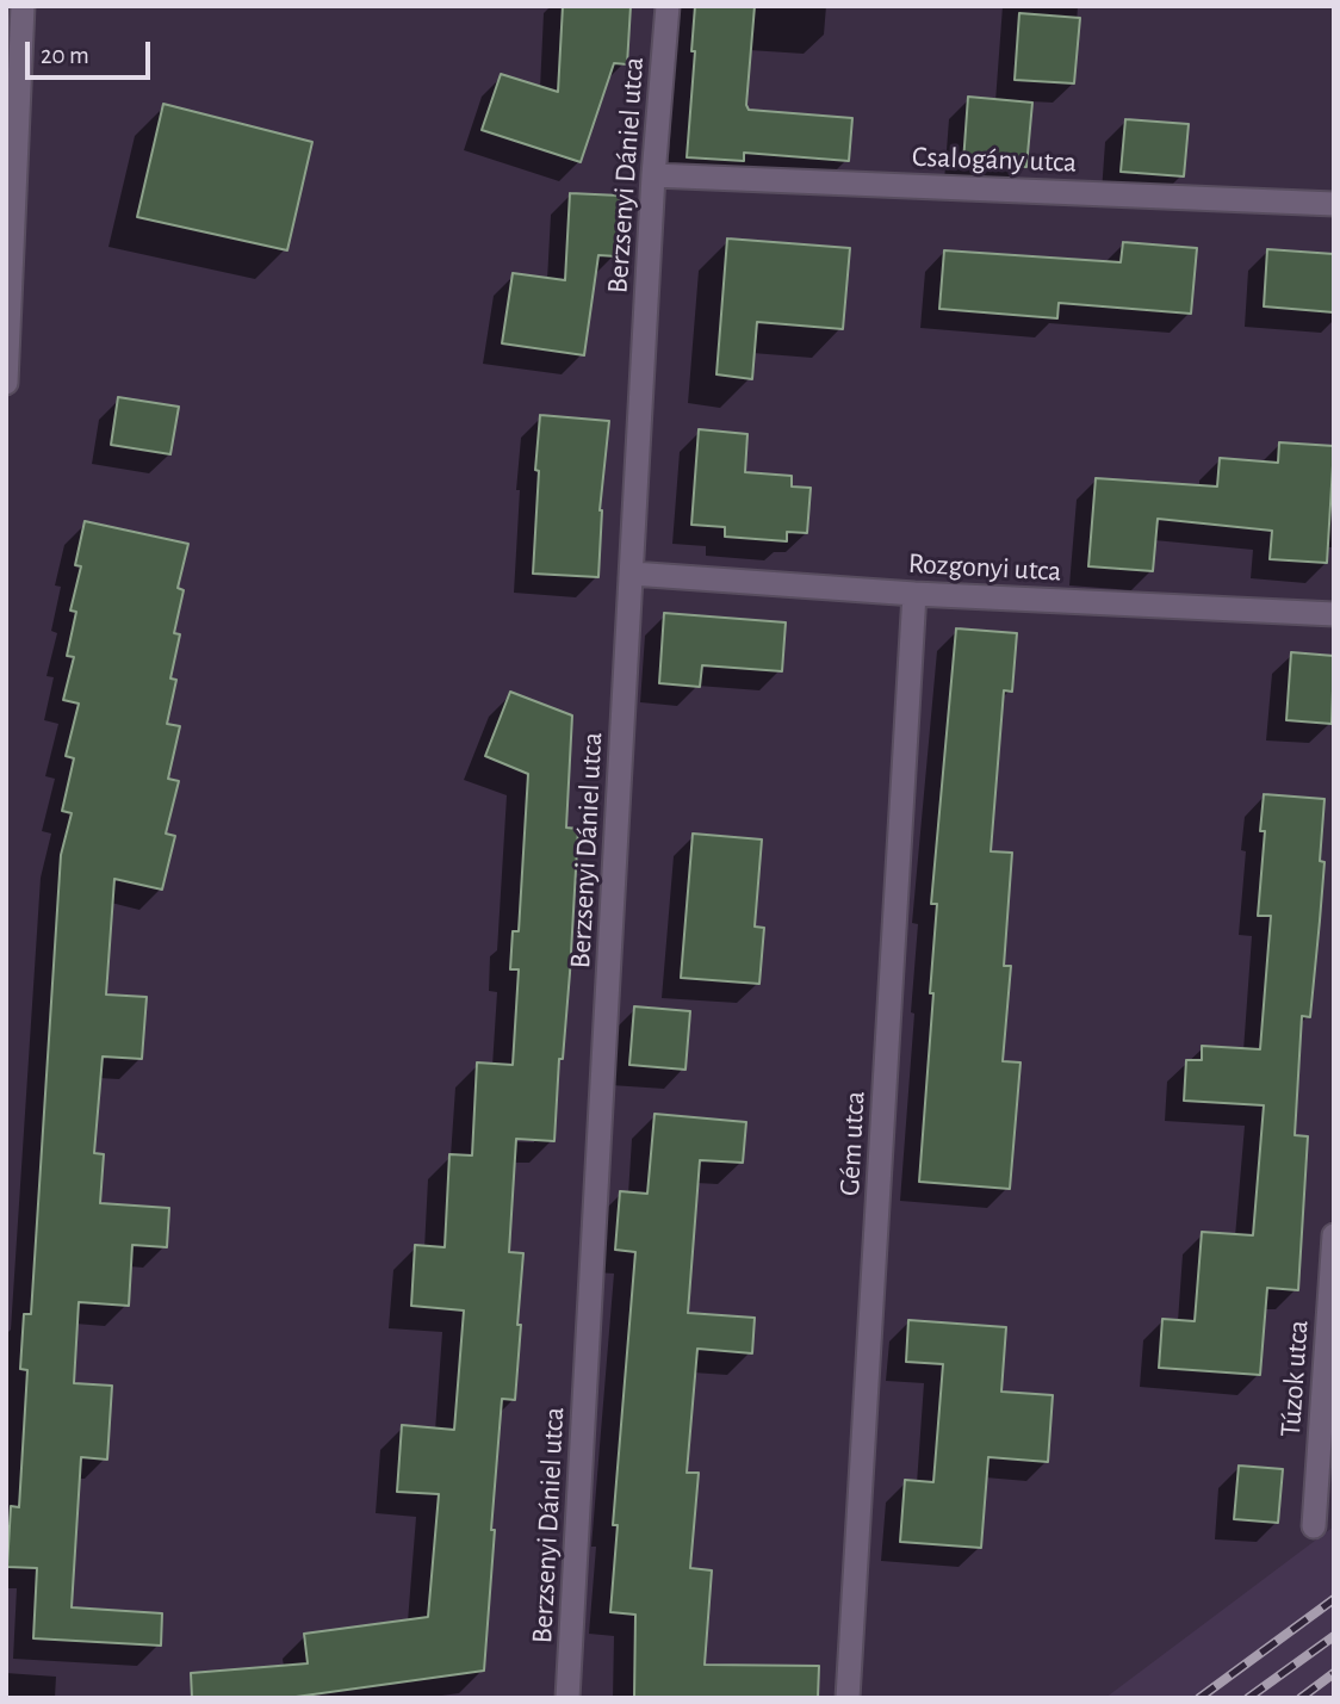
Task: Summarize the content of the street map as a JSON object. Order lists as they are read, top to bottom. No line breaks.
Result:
{"streets":{"street":["Csalogány utca","Berzsenyi Dániel utca","Rozgonyi utca","Gém utca","Túzok utca"]},"crossings":[["Csalogány utca","Berzsenyi Dániel utca"],["Berzsenyi Dániel utca","Rozgonyi utca"],["Rozgonyi utca","Gém utca"]],"scale_bar":"20 m"}
